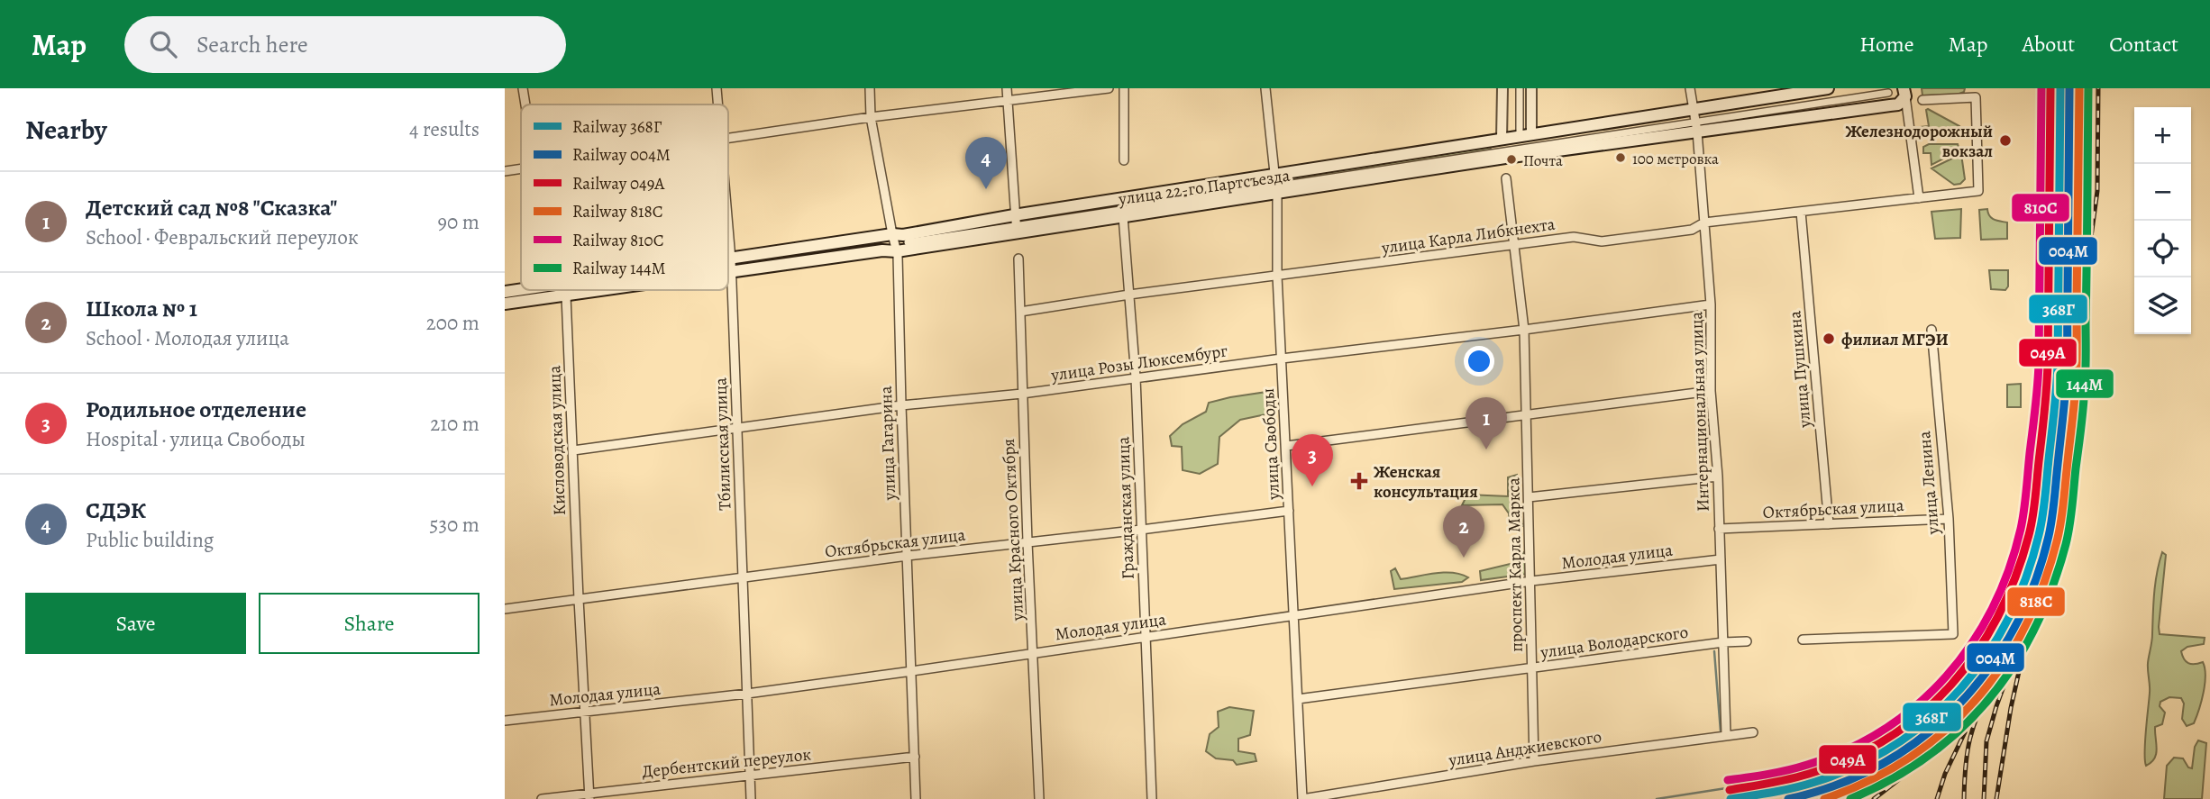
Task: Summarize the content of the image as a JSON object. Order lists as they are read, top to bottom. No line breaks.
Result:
{"streets":{"main road":["улица 22-го Партсъезда"],"street":["улица Карла Либкнехта","улица Розы Люксембург","улица Пушкина","Интернациональная улица","Кисловодская улица","улица Гагарина","Тбилисская улица","улица Свободы","улица Ленина","Гражданская улица","Октябрьская улица","улица Красного Октября","Молодая улица","проспект Карла Маркса","улица Володарского","улица Анджиевского","Дербентский переулок"]},"crossings":[["улица 22-го Партсъезда","Интернациональная улица"],["улица 22-го Партсъезда","Кисловодская улица"],["улица 22-го Партсъезда","улица Гагарина"],["улица 22-го Партсъезда","Тбилисская улица"],["улица 22-го Партсъезда","улица Свободы"],["улица 22-го Партсъезда","Гражданская улица"],["улица Карла Либкнехта","улица Пушкина"],["улица Карла Либкнехта","Интернациональная улица"],["улица Карла Либкнехта","улица Свободы"],["улица Карла Либкнехта","Гражданская улица"],["улица Карла Либкнехта","улица Красного Октября"],["улица Карла Либкнехта","проспект Карла Маркса"],["улица Розы Люксембург","Интернациональная улица"],["улица Розы Люксембург","Кисловодская улица"],["улица Розы Люксембург","улица Гагарина"],["улица Розы Люксембург","Тбилисская улица"],["улица Розы Люксембург","улица Свободы"],["улица Розы Люксембург","Гражданская улица"],["улица Розы Люксембург","улица Красного Октября"],["улица Розы Люксембург","проспект Карла Маркса"],["улица Пушкина","Октябрьская улица"],["Интернациональная улица","Октябрьская улица"],["Интернациональная улица","Молодая улица"],["Интернациональная улица","улица Володарского"],["Интернациональная улица","улица Анджиевского"],["Кисловодская улица","Октябрьская улица"],["Кисловодская улица","Молодая улица"],["Кисловодская улица","Дербентский переулок"],["улица Гагарина","Октябрьская улица"],["улица Гагарина","Молодая улица"],["улица Гагарина","Дербентский переулок"],["Тбилисская улица","Октябрьская улица"],["Тбилисская улица","Молодая улица"],["Тбилисская улица","Дербентский переулок"],["улица Свободы","Октябрьская улица"],["улица Свободы","Молодая улица"],["улица Свободы","улица Володарского"],["улица Свободы","улица Анджиевского"],["улица Ленина","Октябрьская улица"],["Гражданская улица","Октябрьская улица"],["Гражданская улица","Молодая улица"],["Октябрьская улица","улица Красного Октября"],["улица Красного Октября","Молодая улица"],["Молодая улица","проспект Карла Маркса"],["проспект Карла Маркса","улица Володарского"],["проспект Карла Маркса","улица Анджиевского"]],"places":{"other":["Железнодорожный вокзал","100 метровка","Почта","филиал МГЭИ"],"health":["Женская консультация"]},"lines":["rail line 368Г","rail line 004М","rail line 049А","rail line 818С","rail line 810С","rail line 144М"],"legend":["Railway 368Г","Railway 004М","Railway 049А","Railway 818С","Railway 810С","Railway 144М"],"page":{"header":"Map","search":"Search here","nav":["Home","Map","About","Contact"],"heading":["Nearby","4 results"],"map_buttons":["+","−"],"pins":["4","1","3","2"],"list":[{"mark":"1","name":"Детский сад №8 \"Сказка\"","note":"School · Февральский переулок","value":"90 m"},{"mark":"2","name":"Школа № 1","note":"School · Молодая улица","value":"200 m"},{"mark":"3","name":"Родильное отделение","note":"Hospital · улица Свободы","value":"210 m"},{"mark":"4","name":"СДЭК","note":"Public building","value":"530 m"}],"buttons":["Save","Share"]}}
